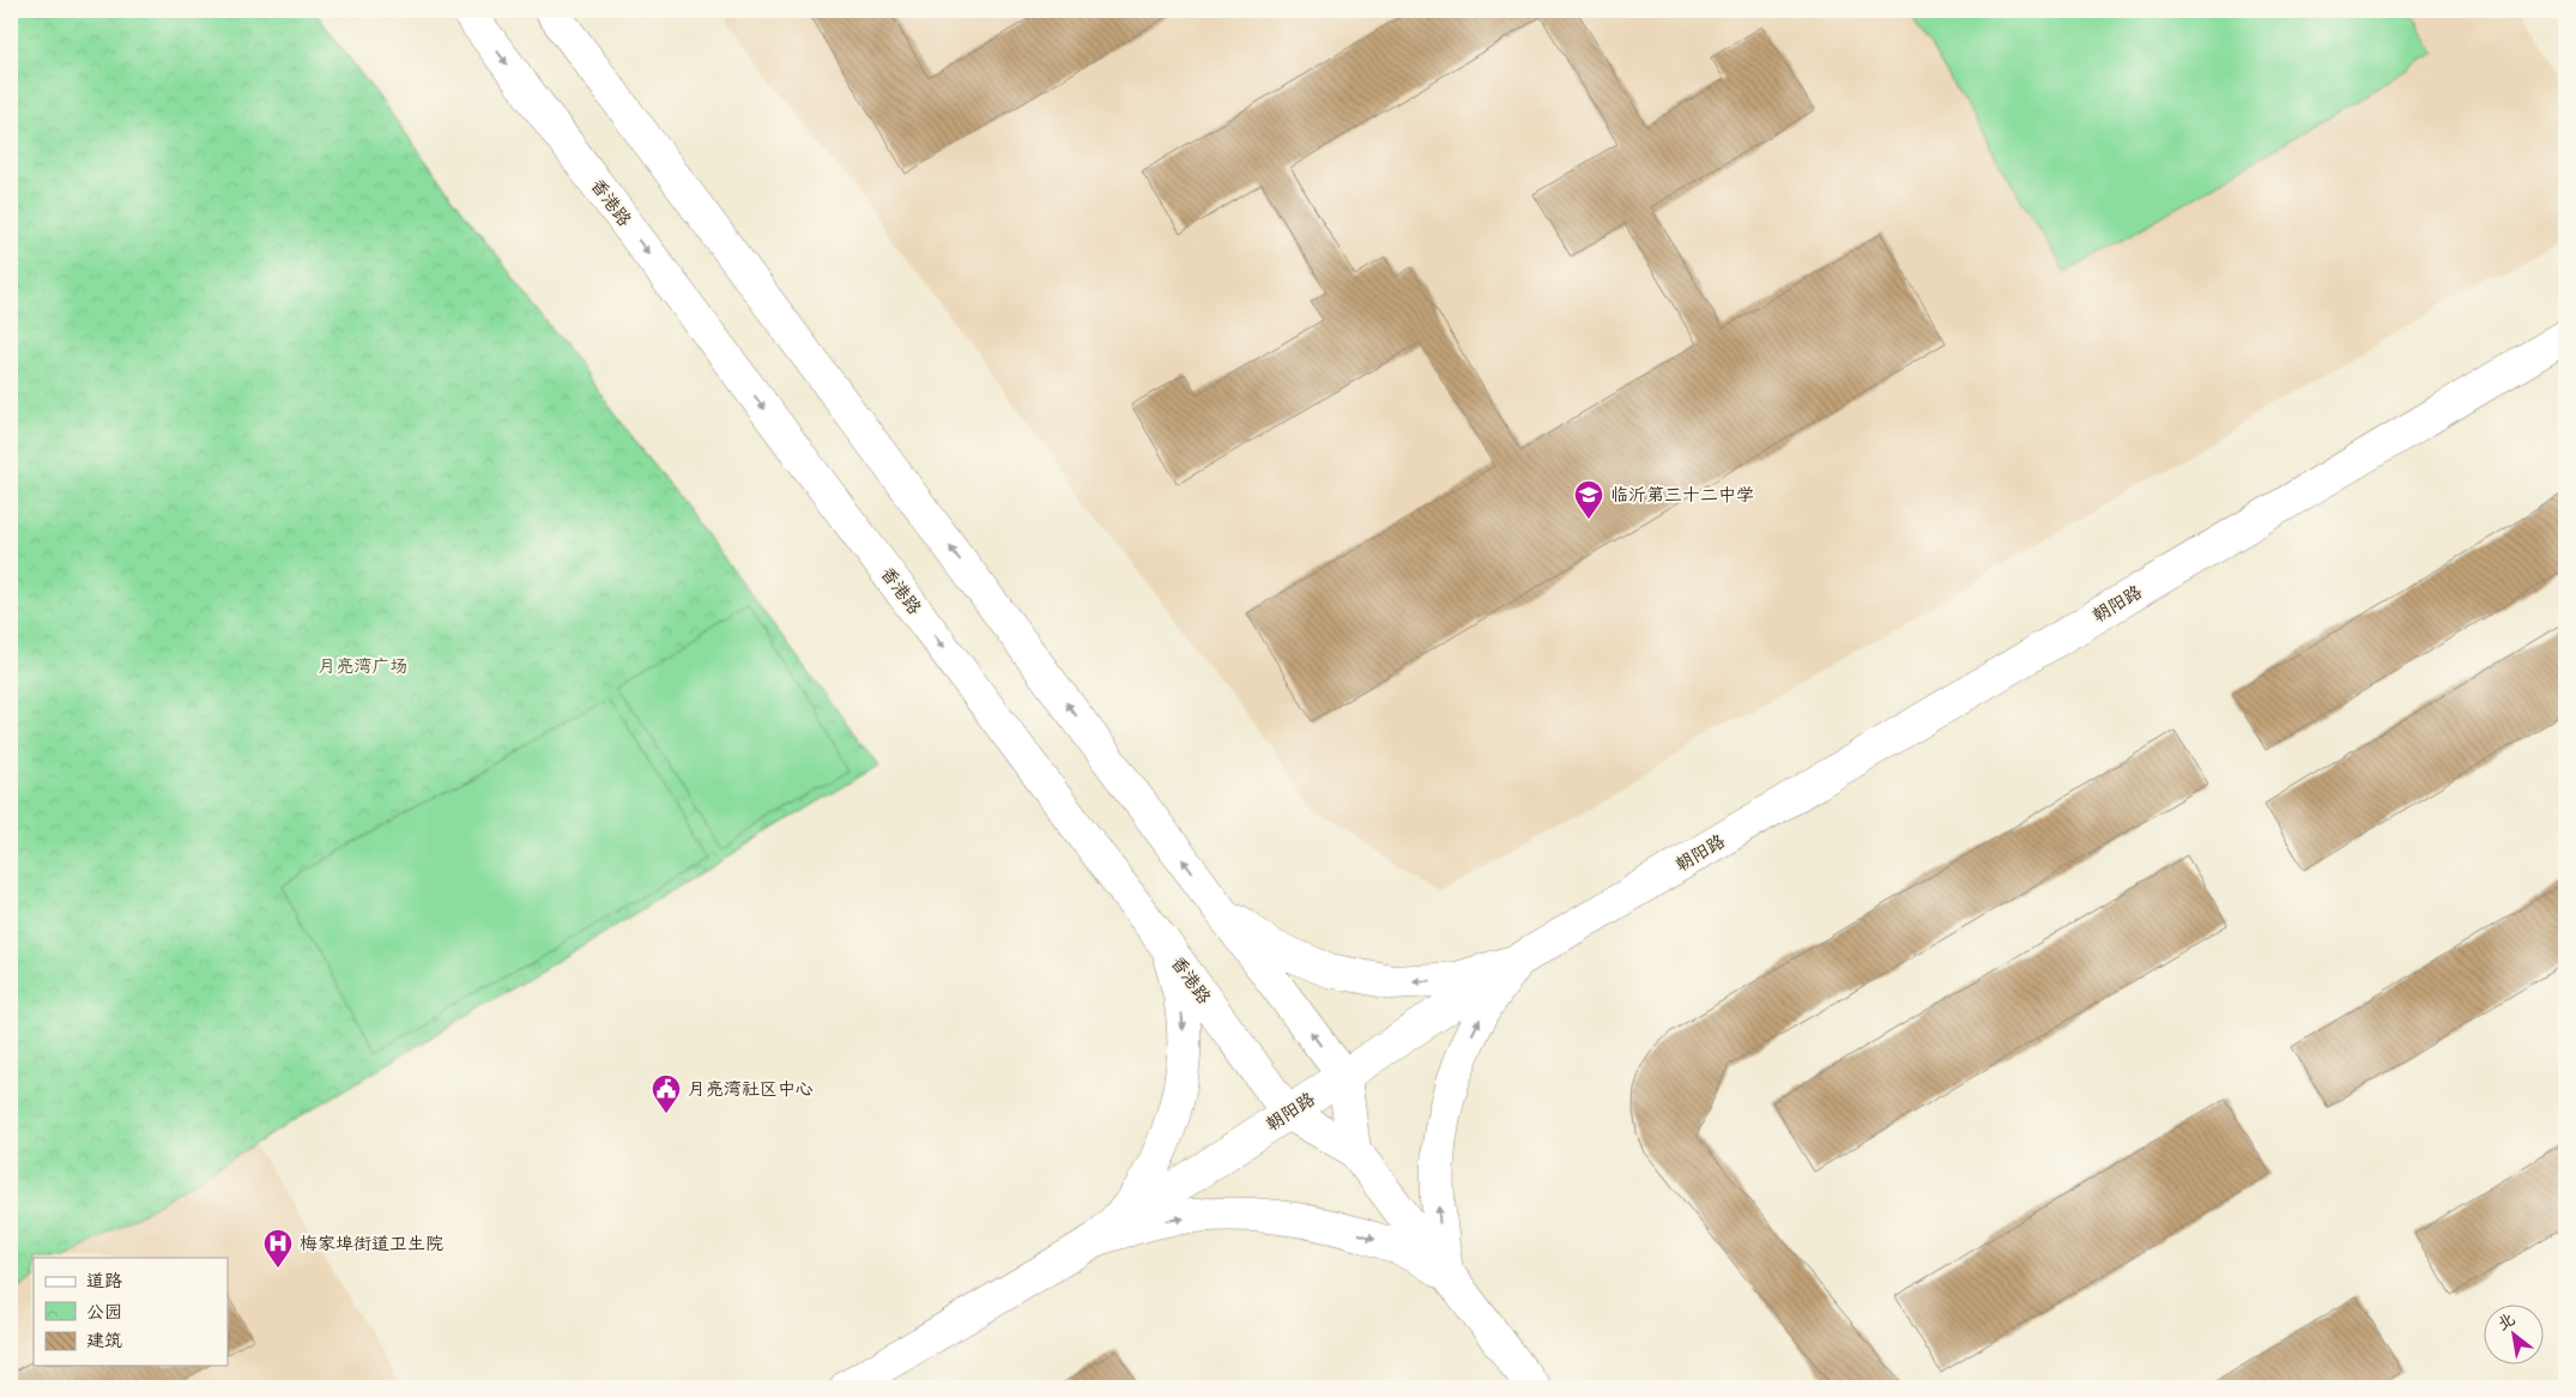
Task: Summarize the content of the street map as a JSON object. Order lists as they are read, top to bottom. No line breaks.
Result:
{"streets":{"main road":["香港路","朝阳路"]},"crossings":[["香港路","朝阳路"]],"parks":["月亮湾广场"],"places":{"school or university":["临沂第三十二中学"],"public building":["月亮湾社区中心"],"hospital":["梅家埠街道卫生院"]},"legend":["道路","公园","建筑"],"north":"top left"}
